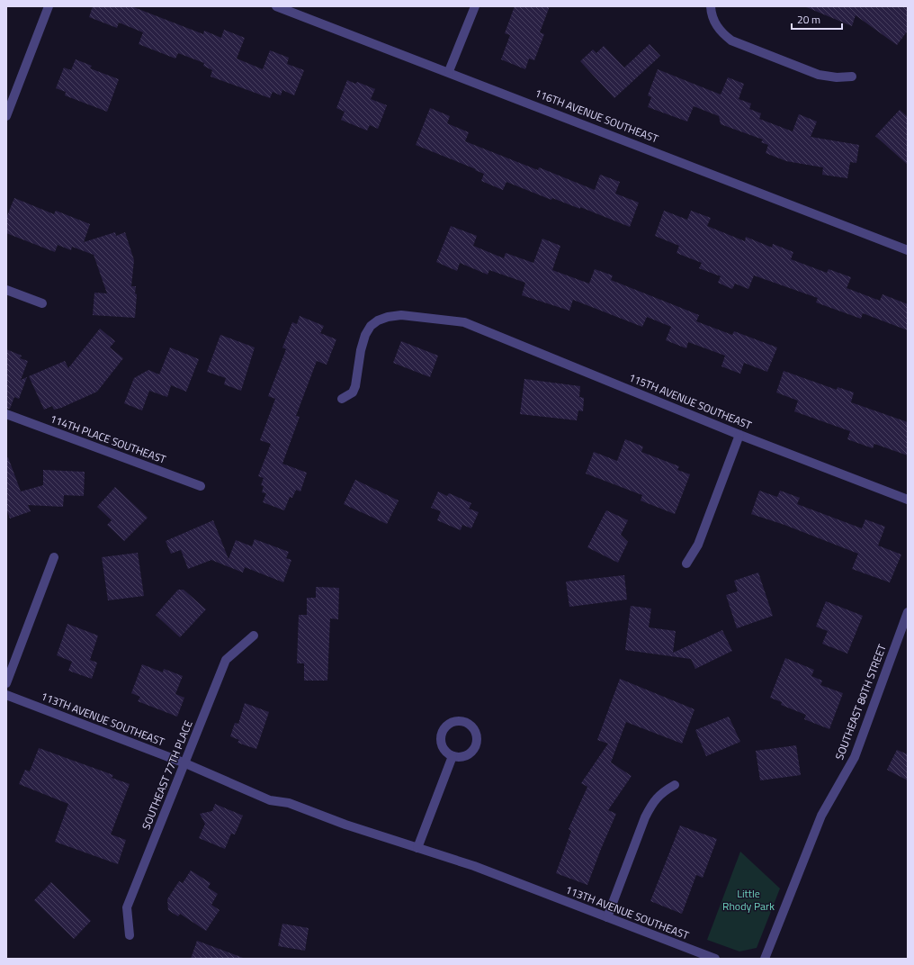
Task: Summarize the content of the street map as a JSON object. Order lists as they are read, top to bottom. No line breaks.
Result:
{"streets":{"street":["116TH AVENUE SOUTHEAST","115TH AVENUE SOUTHEAST","114TH PLACE SOUTHEAST","SOUTHEAST 80TH STREET","113TH AVENUE SOUTHEAST","SOUTHEAST 77TH PLACE"]},"crossings":[["113TH AVENUE SOUTHEAST","SOUTHEAST 77TH PLACE"]],"parks":["Little Rhody Park"],"scale_bar":"20 m"}
